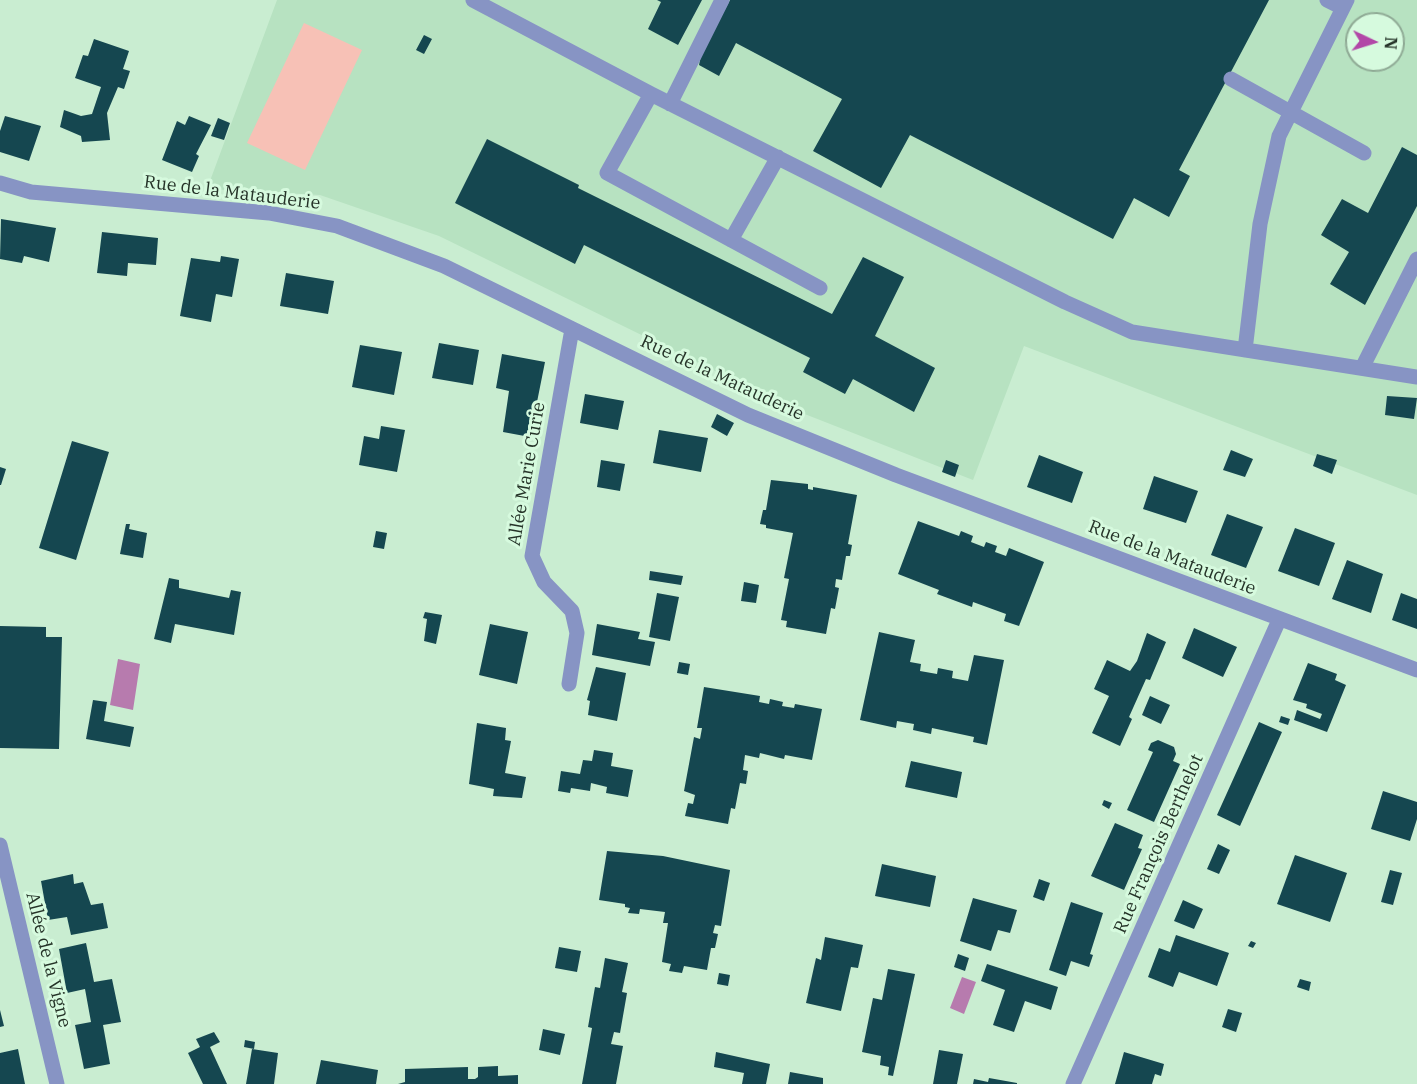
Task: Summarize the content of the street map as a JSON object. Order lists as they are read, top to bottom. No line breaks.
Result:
{"streets":{"street":["Rue de la Matauderie","Allée Marie Curie","Rue François Berthelot","Allée de la Vigne"]},"crossings":[["Rue de la Matauderie","Allée Marie Curie"],["Rue de la Matauderie","Rue François Berthelot"]],"north":"right"}
